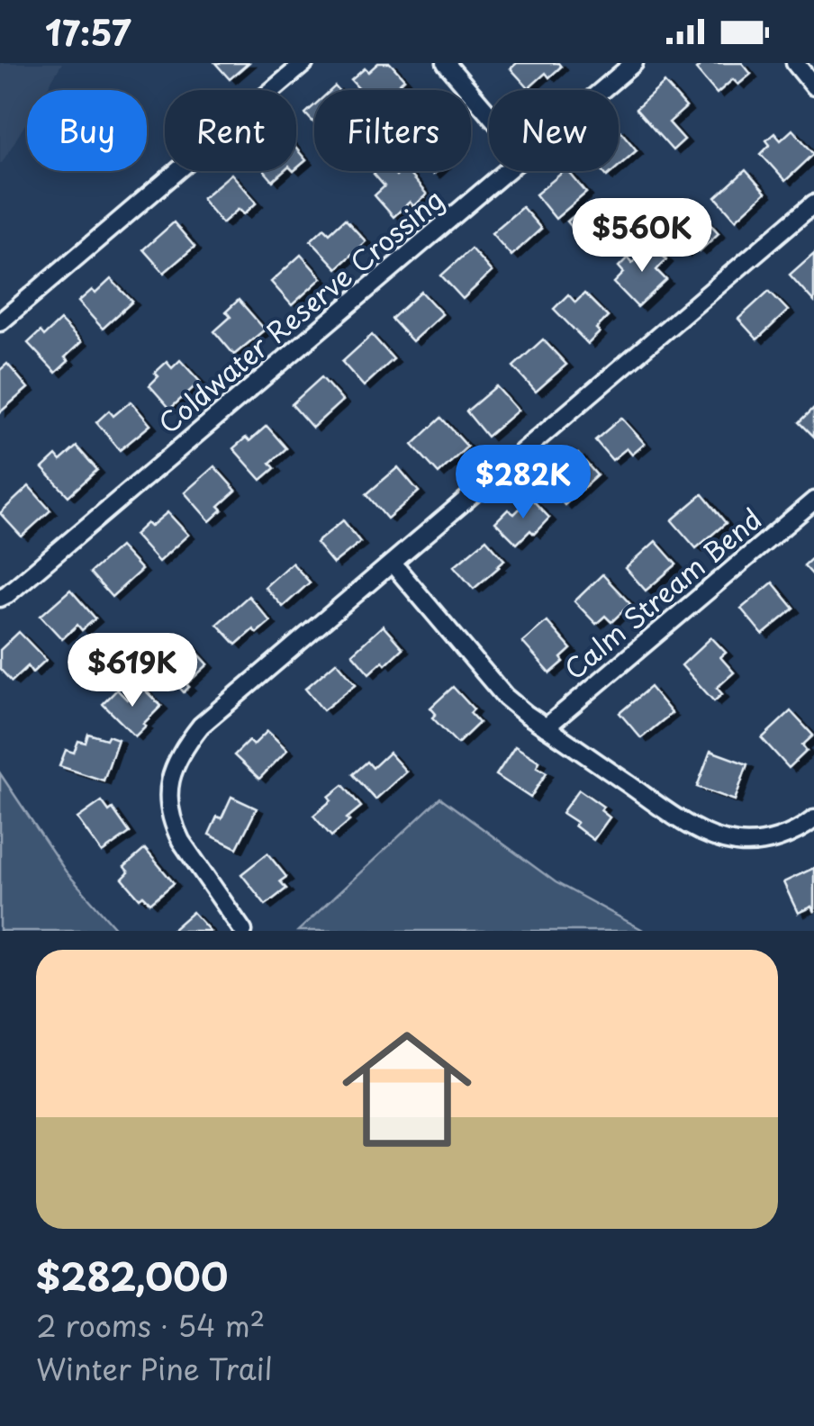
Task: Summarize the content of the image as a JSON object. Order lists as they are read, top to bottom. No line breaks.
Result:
{"streets":{"street":["Coldwater Reserve Crossing","Calm Stream Bend"]},"page":{"status":"17:57","chip":["Buy","Rent","Filters","New"],"price":["$560K","$282K","$619K"],"list":[{"name":"$282,000","note":"2 rooms · 54 m² · Winter Pine Trail"}]}}
